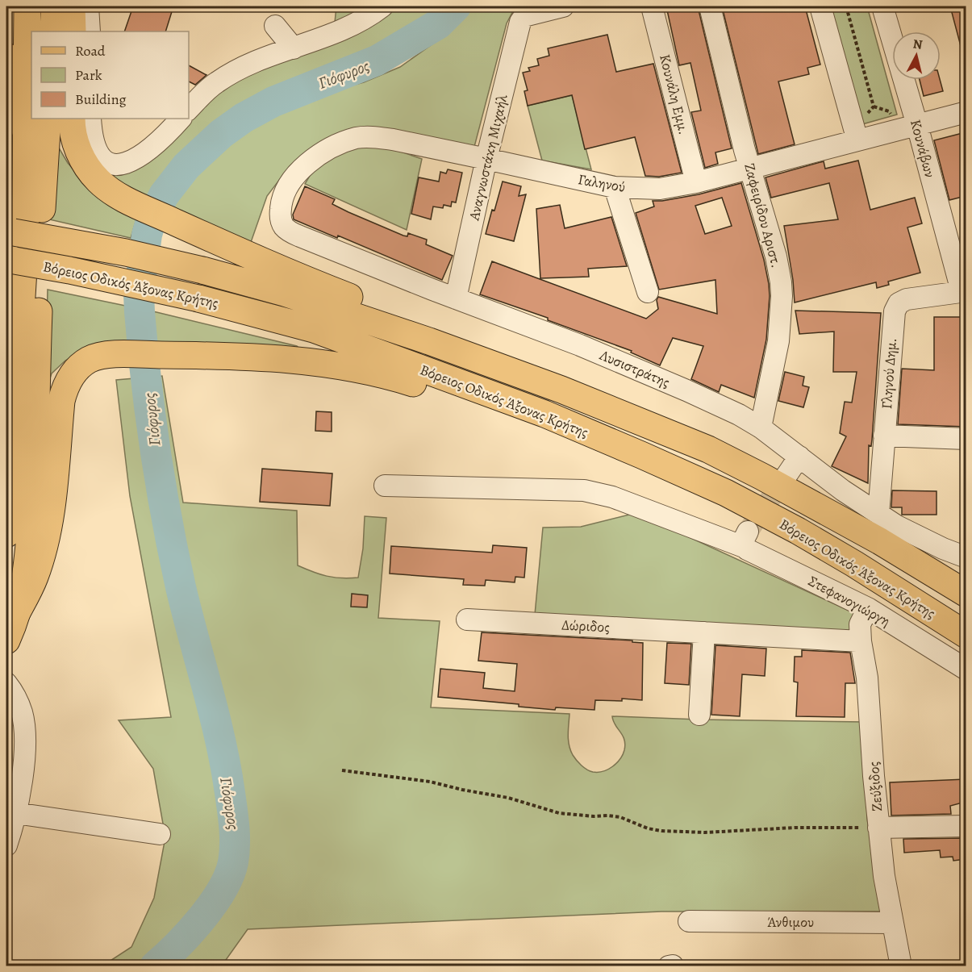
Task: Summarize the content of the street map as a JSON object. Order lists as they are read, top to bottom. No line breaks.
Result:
{"streets":{"main road":["Βόρειος Οδικός Άξονας Κρήτης"],"street":["Κουνάλη Εμμ.","Κουνάβων","Αναγνωστάκη Μιχαήλ","Γαληνού","Ζαφειρίδου Αριστ.","Λυσιστράτης","Γληνού Δημ.","Στεφανογιώργη","Δώριδος","Ζεύξιδος","Άνθιμου"]},"crossings":[["Κουνάλη Εμμ.","Γαληνού"],["Κουνάβων","Γαληνού"],["Κουνάβων","Γληνού Δημ."],["Αναγνωστάκη Μιχαήλ","Γαληνού"],["Αναγνωστάκη Μιχαήλ","Λυσιστράτης"],["Γαληνού","Ζαφειρίδου Αριστ."],["Γαληνού","Λυσιστράτης"],["Ζαφειρίδου Αριστ.","Λυσιστράτης"],["Λυσιστράτης","Γληνού Δημ."],["Στεφανογιώργη","Ζεύξιδος"],["Δώριδος","Ζεύξιδος"],["Ζεύξιδος","Άνθιμου"]],"water":["Γιόφυρος"],"legend":["Road","Park","Building"],"north":"top"}
